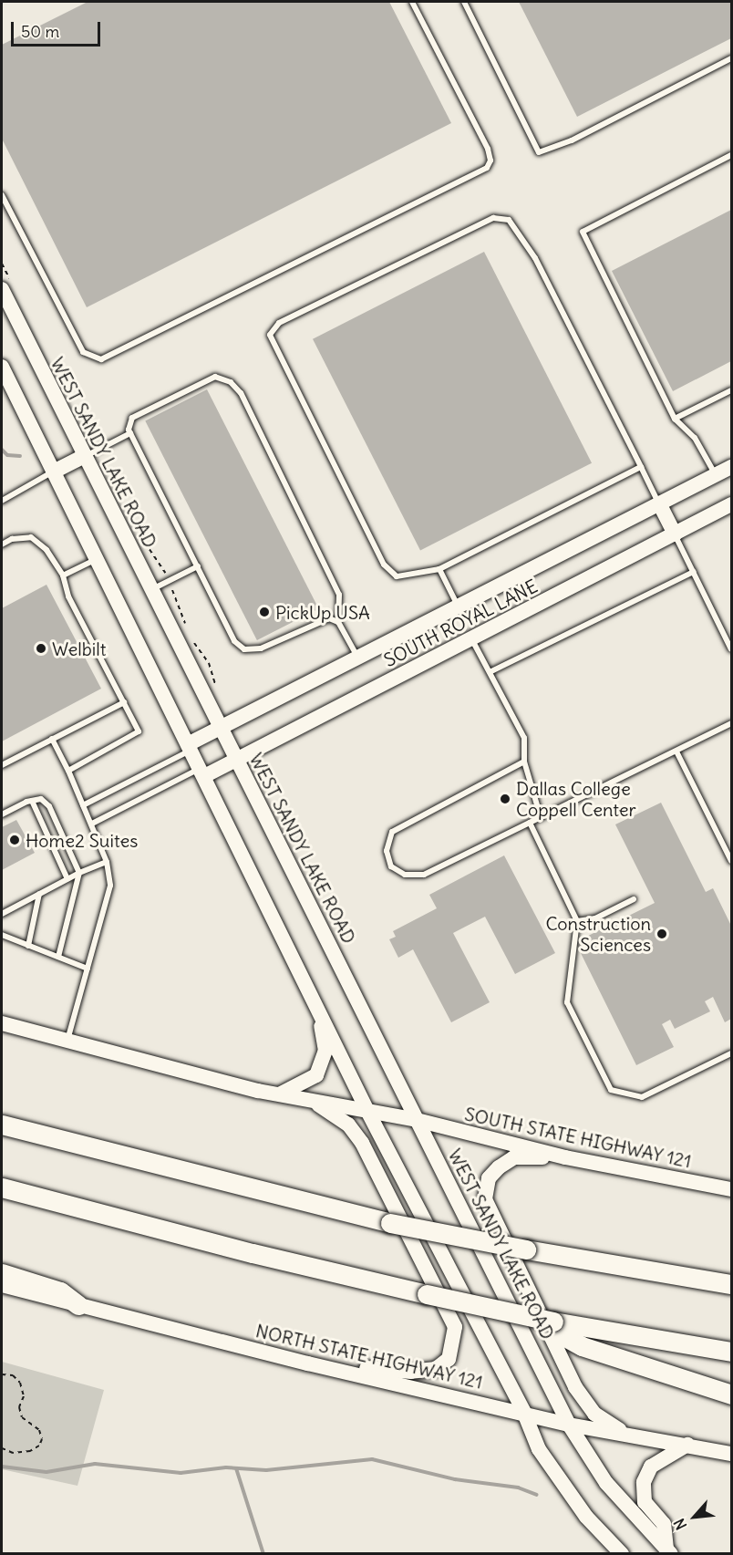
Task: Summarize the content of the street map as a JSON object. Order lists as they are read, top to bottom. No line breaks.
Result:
{"streets":{"main road":["WEST SANDY LAKE ROAD","SOUTH ROYAL LANE","SOUTH STATE HIGHWAY 121","NORTH STATE HIGHWAY 121"]},"crossings":[["WEST SANDY LAKE ROAD","SOUTH ROYAL LANE"],["WEST SANDY LAKE ROAD","SOUTH STATE HIGHWAY 121"],["WEST SANDY LAKE ROAD","NORTH STATE HIGHWAY 121"]],"places":["PickUp USA","Welbilt","Dallas College Coppell Center","Home2 Suites","Construction Sciences"],"scale_bar":"50 m","north":"bottom left"}
